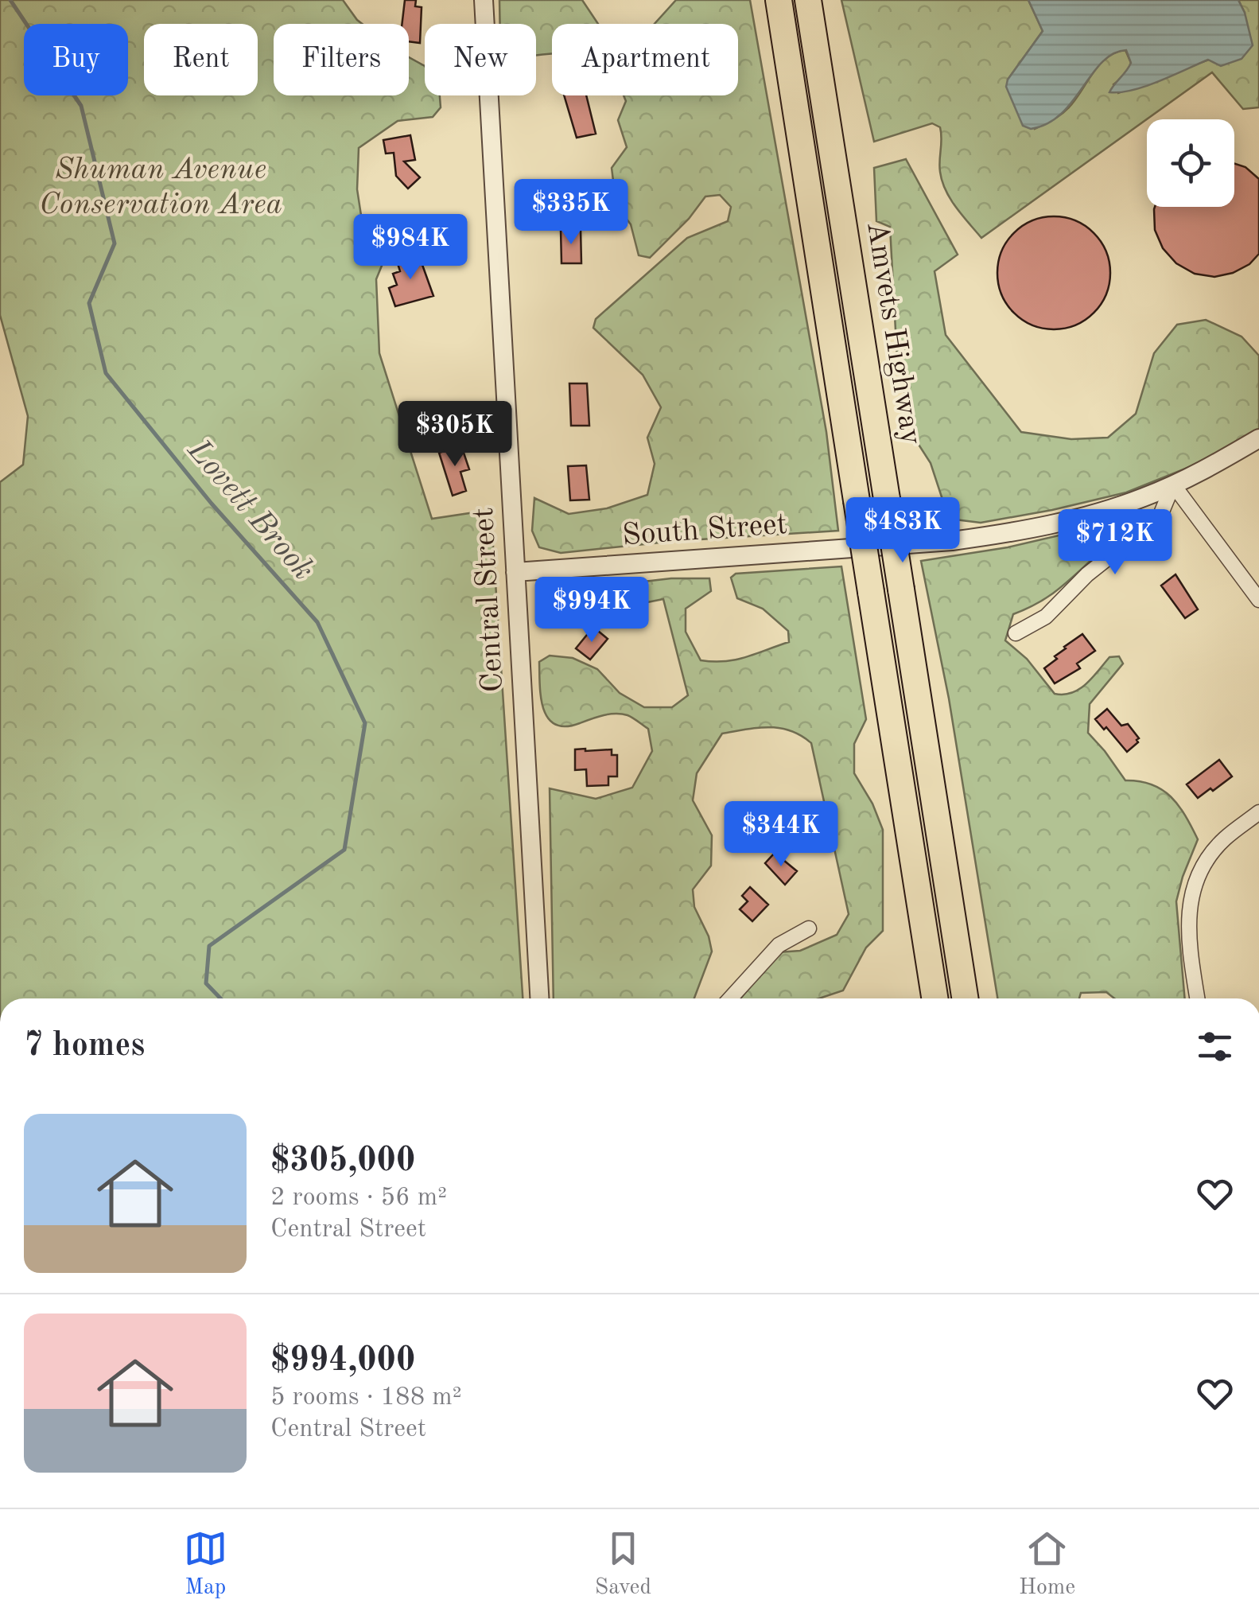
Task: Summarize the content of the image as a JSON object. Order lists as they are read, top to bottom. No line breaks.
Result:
{"streets":{"highway":["Amvets Highway"],"street":["South Street","Central Street"]},"crossings":[["South Street","Central Street"]],"water":["Lovett Brook"],"parks":["Shuman Avenue Conservation Area"],"page":{"chip":["Buy","Rent","Filters","New","Apartment"],"price":["$335K","$984K","$305K","$483K","$712K","$994K","$344K"],"heading":"7 homes","list":[{"name":"$305,000","note":"2 rooms · 56 m² · Central Street"},{"name":"$994,000","note":"5 rooms · 188 m² · Central Street"}],"tabs":["Map","Saved","Home"]}}
